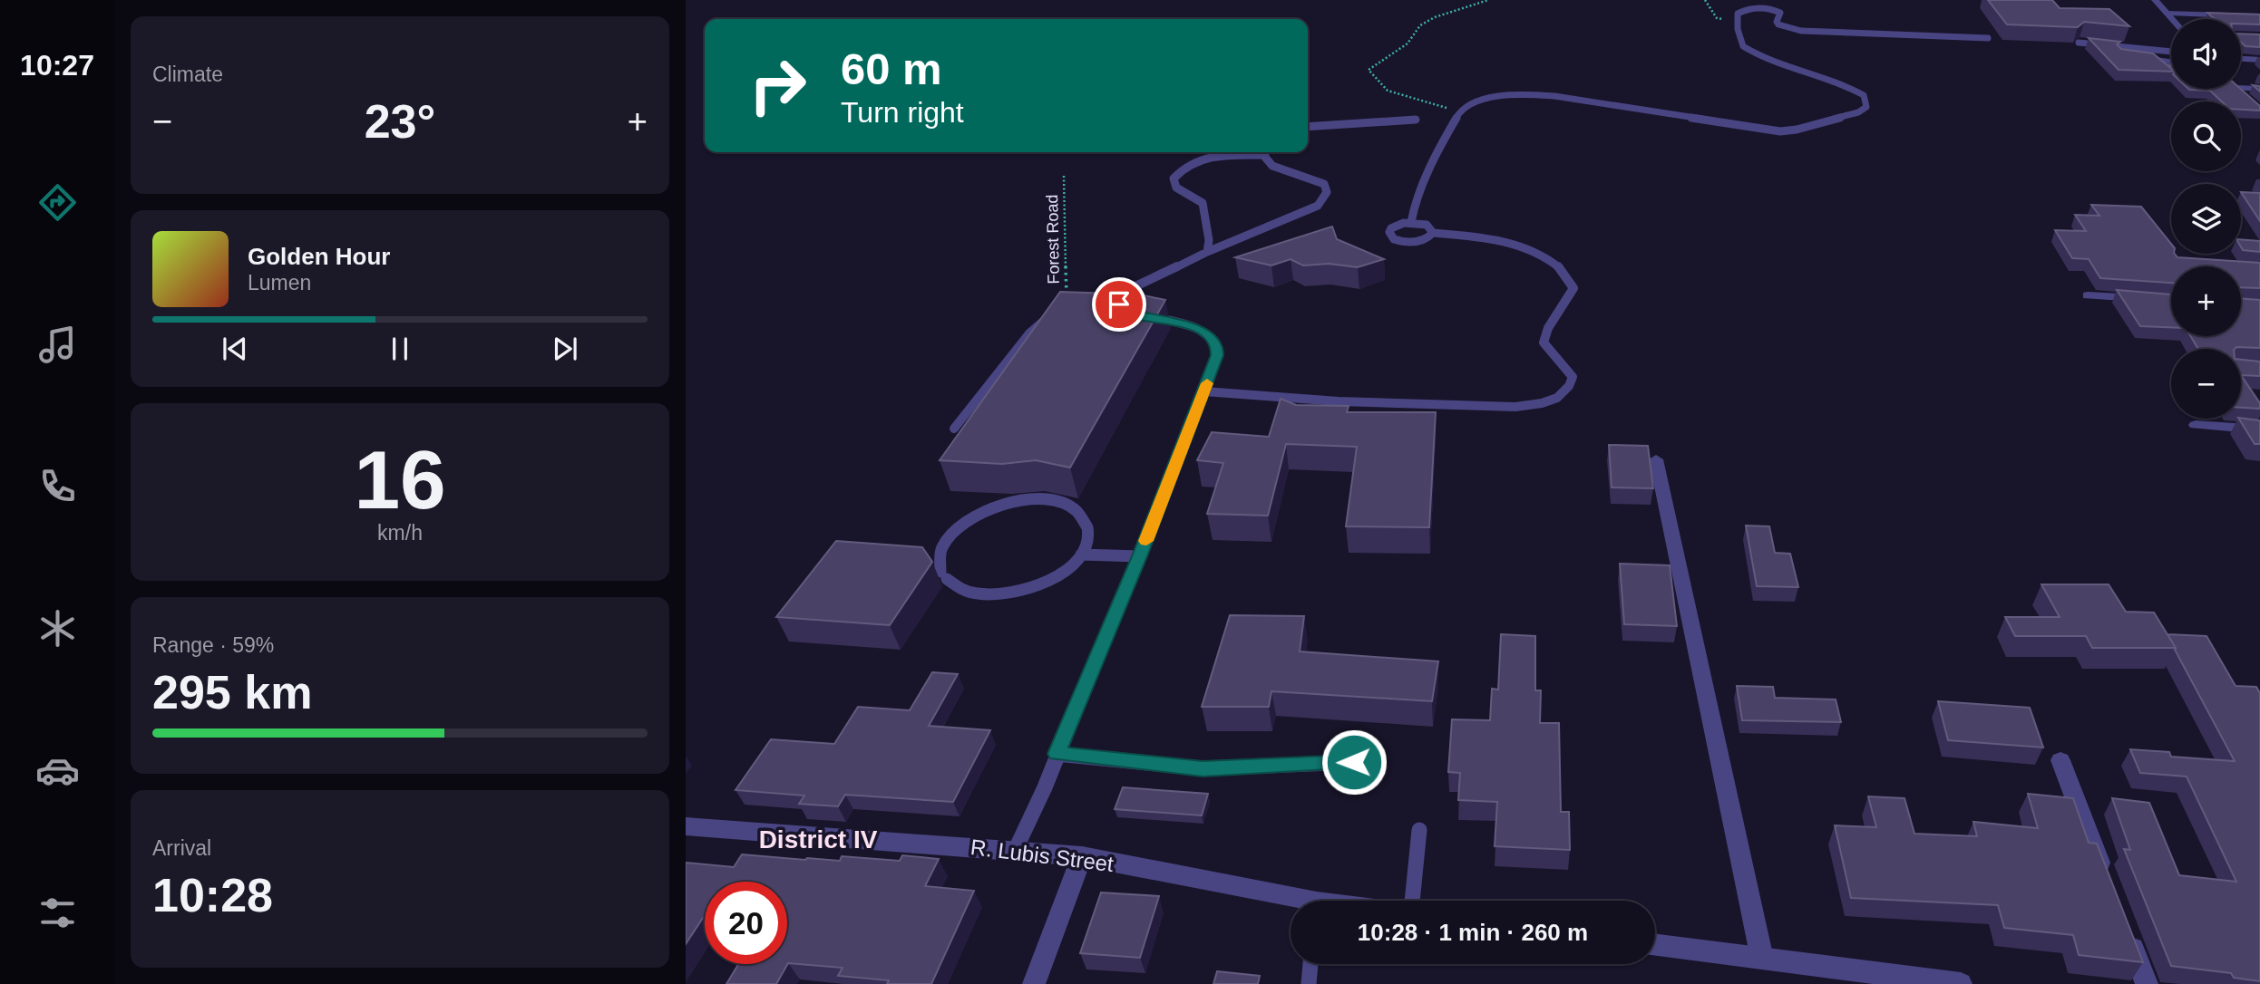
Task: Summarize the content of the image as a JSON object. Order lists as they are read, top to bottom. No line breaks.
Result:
{"streets":{"street":["R. Lubis Street"],"path":["Forest Road"]},"districts":["District IV"],"page":{"tabs":"10:27","tile":["Climate",["16","km/h"],["Range · 59%","295 km"],["Arrival","10:28"]],"map_buttons":["+","−"],"turn":["60 m","Turn right"],"heat":["−","23°","+"],"song":["Golden Hour","Lumen"],"limit":"20","trip":"10:28 · 1 min · 260 m"}}
